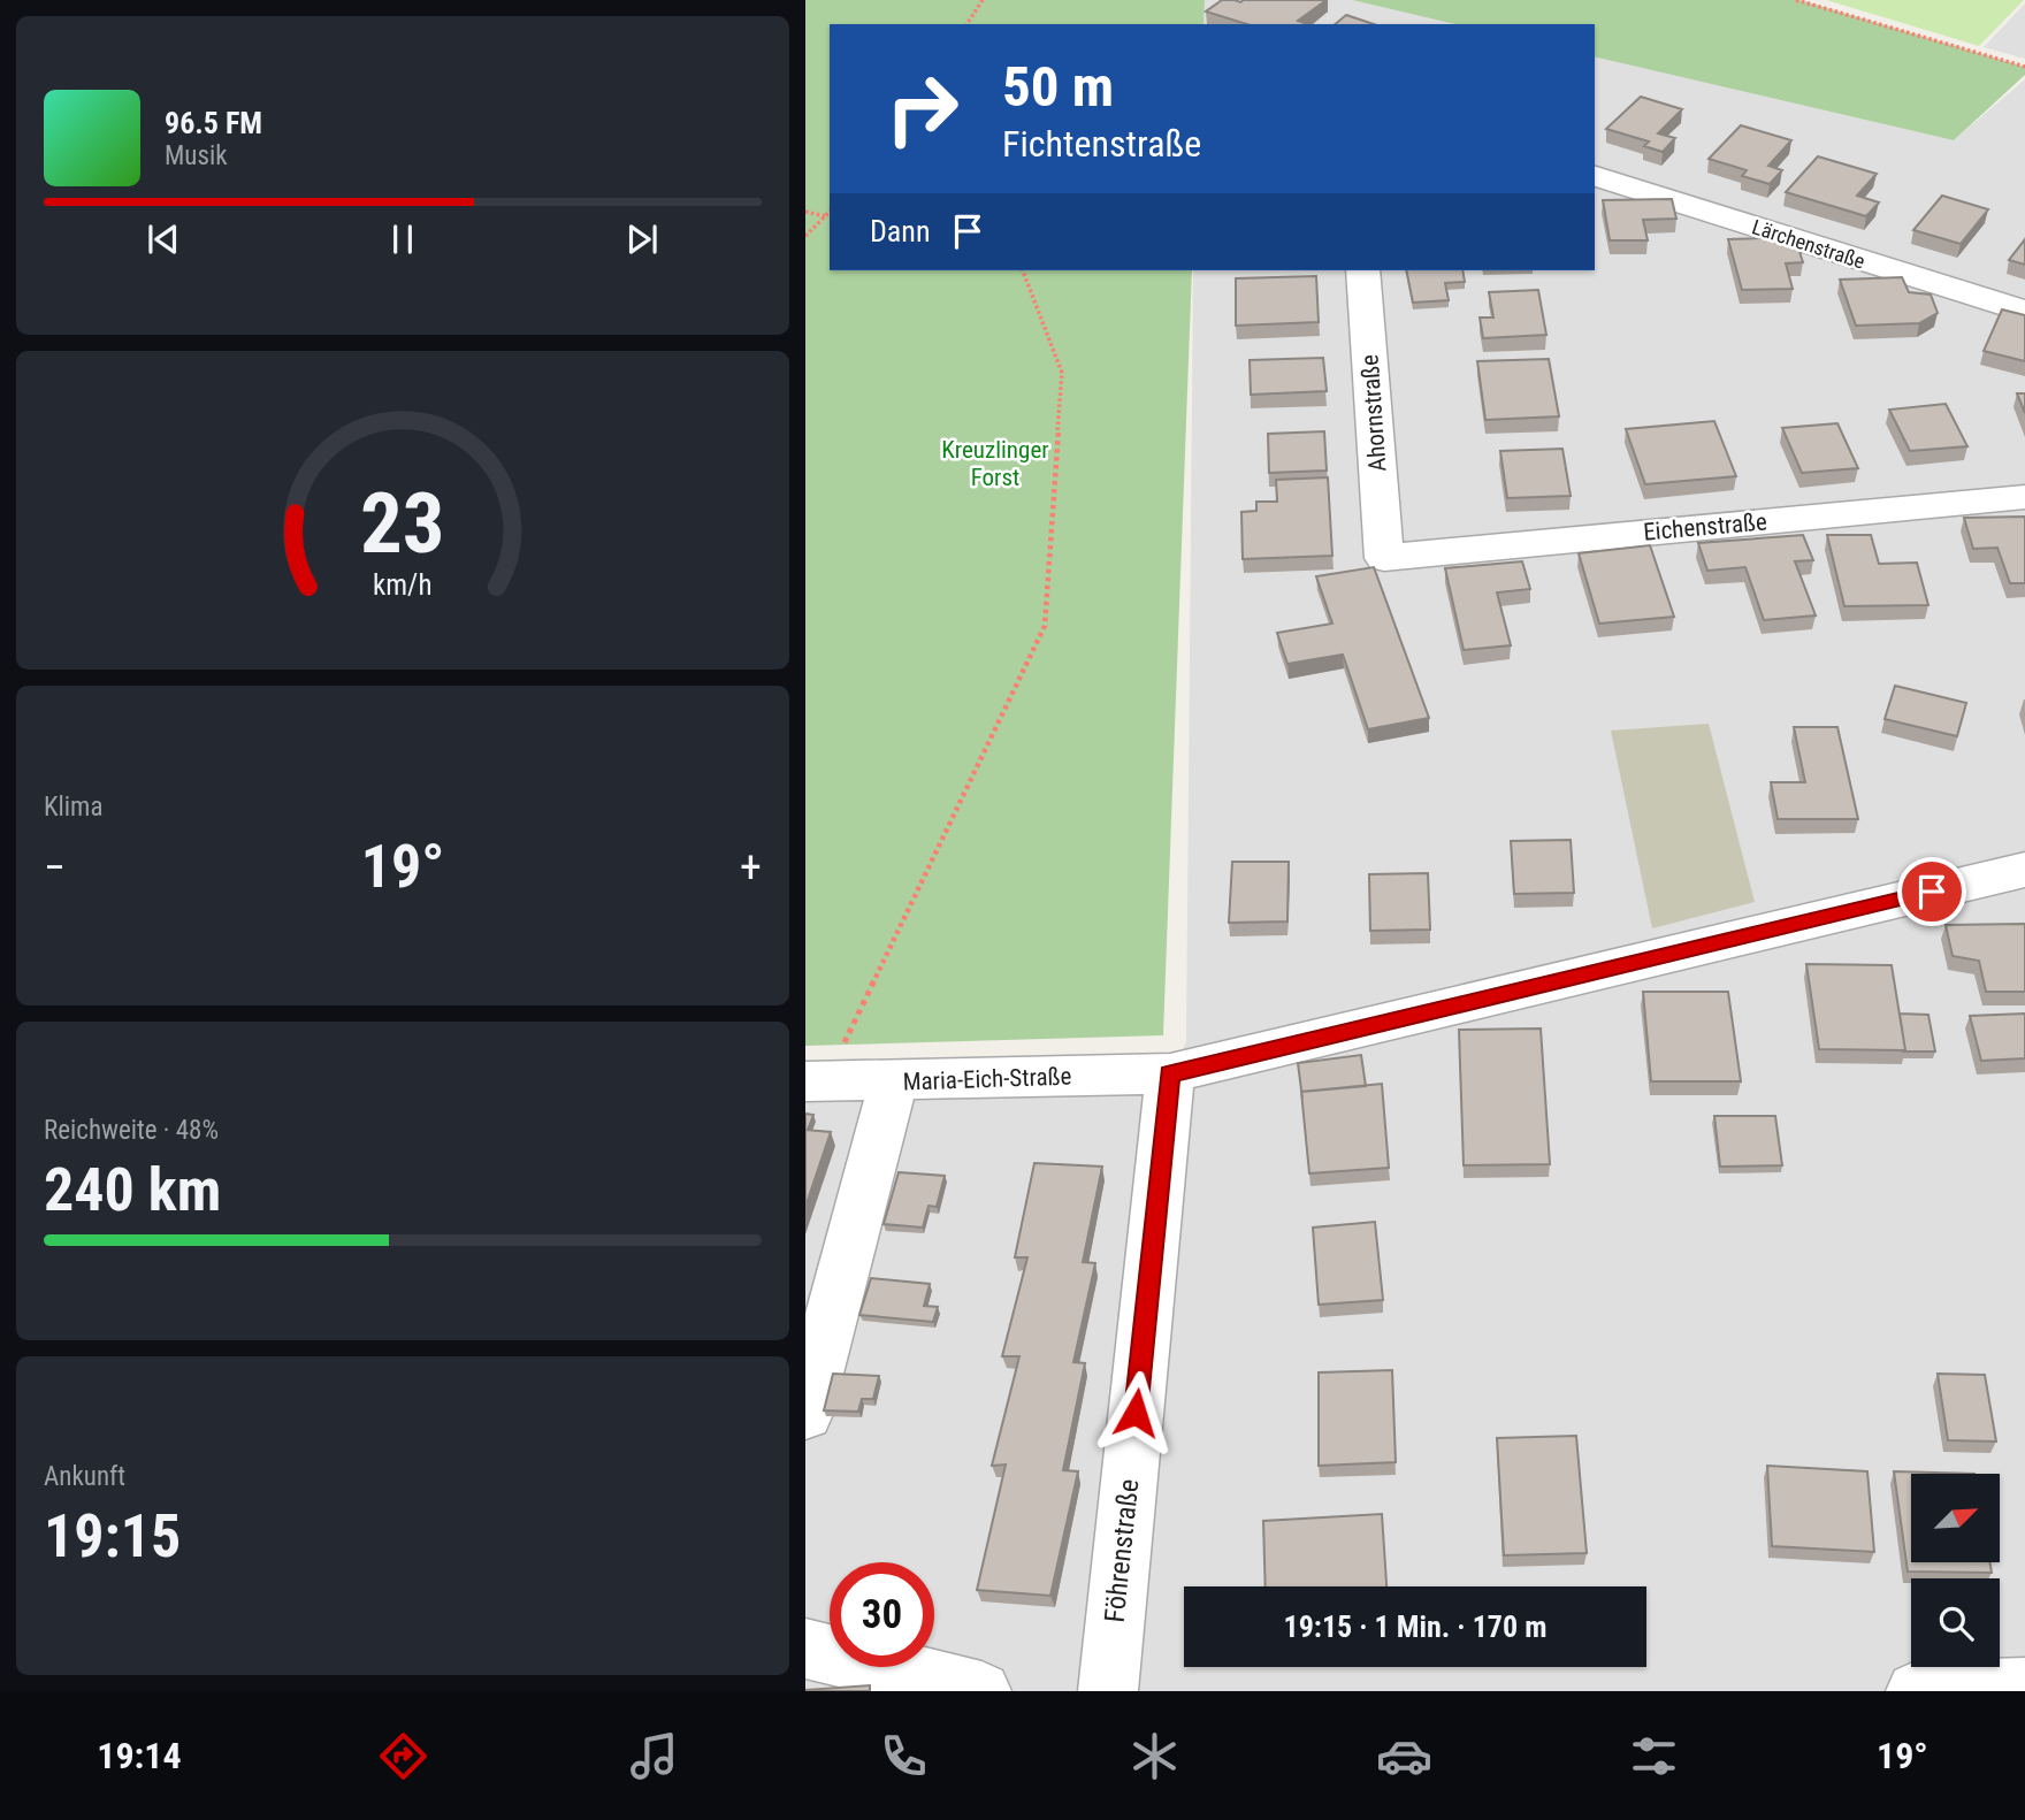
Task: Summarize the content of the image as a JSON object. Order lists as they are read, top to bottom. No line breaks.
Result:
{"streets":{"street":["Lärchenstraße","Ahornstraße","Eichenstraße","Maria-Eich-Straße","Föhrenstraße"]},"crossings":[["Ahornstraße","Eichenstraße"],["Maria-Eich-Straße","Föhrenstraße"]],"parks":["Kreuzlinger Forst"],"north":"top right","page":{"turn":["50 m","Fichtenstraße"],"song":["96.5 FM","Musik"],"then":"Dann","tile":["Klima",["Reichweite · 48%","240 km"],["Ankunft","19:15"]],"heat":["−","19°","+"],"limit":"30","trip":"19:15 · 1 Min. · 170 m","tabs":["19:14","19°"],"gauge":["23","km/h"]}}
